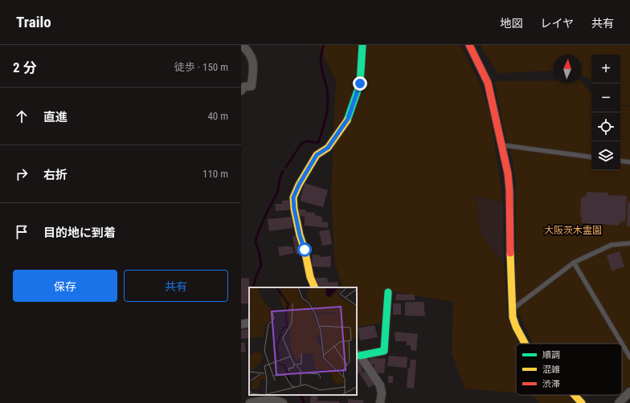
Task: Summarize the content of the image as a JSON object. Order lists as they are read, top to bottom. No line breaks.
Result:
{"parks":["大阪茨木霊園"],"legend":["順調","混雑","渋滞"],"north":"top","page":{"header":"Trailo","nav":["地図","レイヤ","共有"],"heading":["2 分","徒歩 · 150 m"],"map_buttons":["+","−"],"list":[["直進","40 m"],["右折","110 m"],"目的地に到着"],"buttons":["保存","共有"]}}
